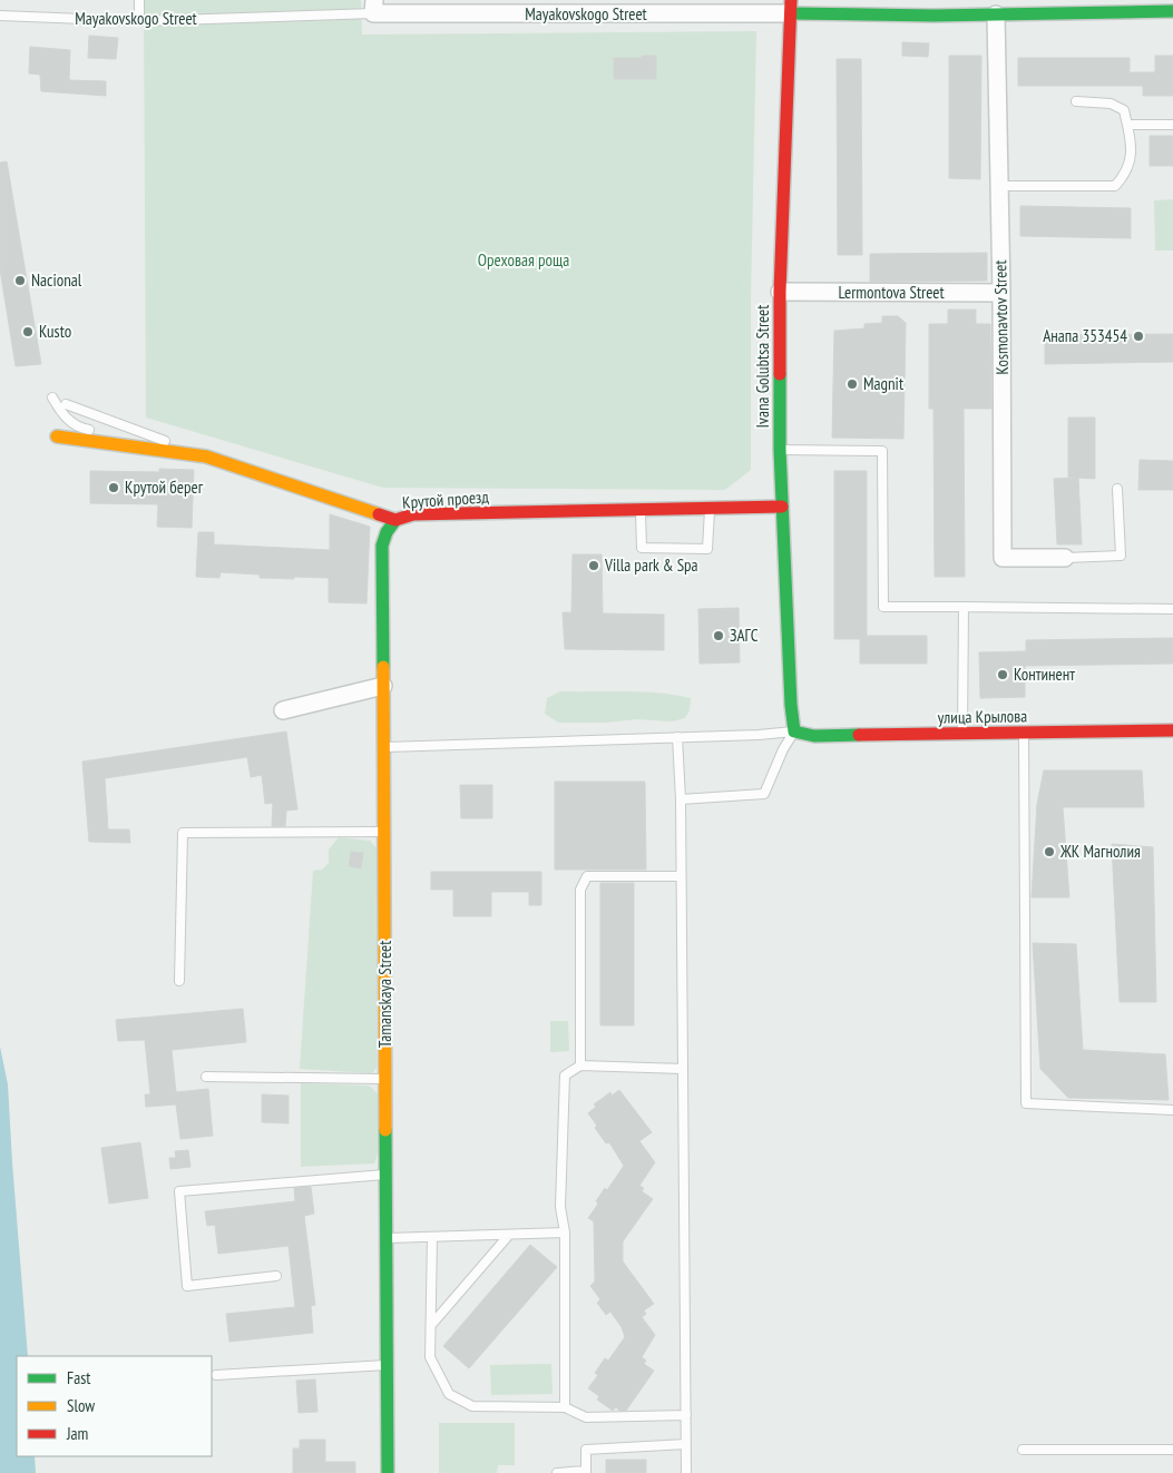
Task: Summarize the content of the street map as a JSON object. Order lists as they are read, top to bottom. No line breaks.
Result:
{"streets":{"street":["Mayakovskogo Street","Lermontova Street","Kosmonavtov Street","Ivana Golubtsa Street","Крутой проезд","улица Крылова","Tamanskaya Street"]},"crossings":[["Mayakovskogo Street","Kosmonavtov Street"],["Mayakovskogo Street","Ivana Golubtsa Street"],["Lermontova Street","Kosmonavtov Street"],["Lermontova Street","Ivana Golubtsa Street"],["Ivana Golubtsa Street","Крутой проезд"],["Ivana Golubtsa Street","улица Крылова"],["Крутой проезд","Tamanskaya Street"]],"parks":["Ореховая роща"],"places":["Nacional","Kusto","Анапа 353454","Magnit","Крутой берег","Villa park & Spa","ЗАГС","Континент","ЖК Магнолия"],"legend":["Fast","Slow","Jam"]}
